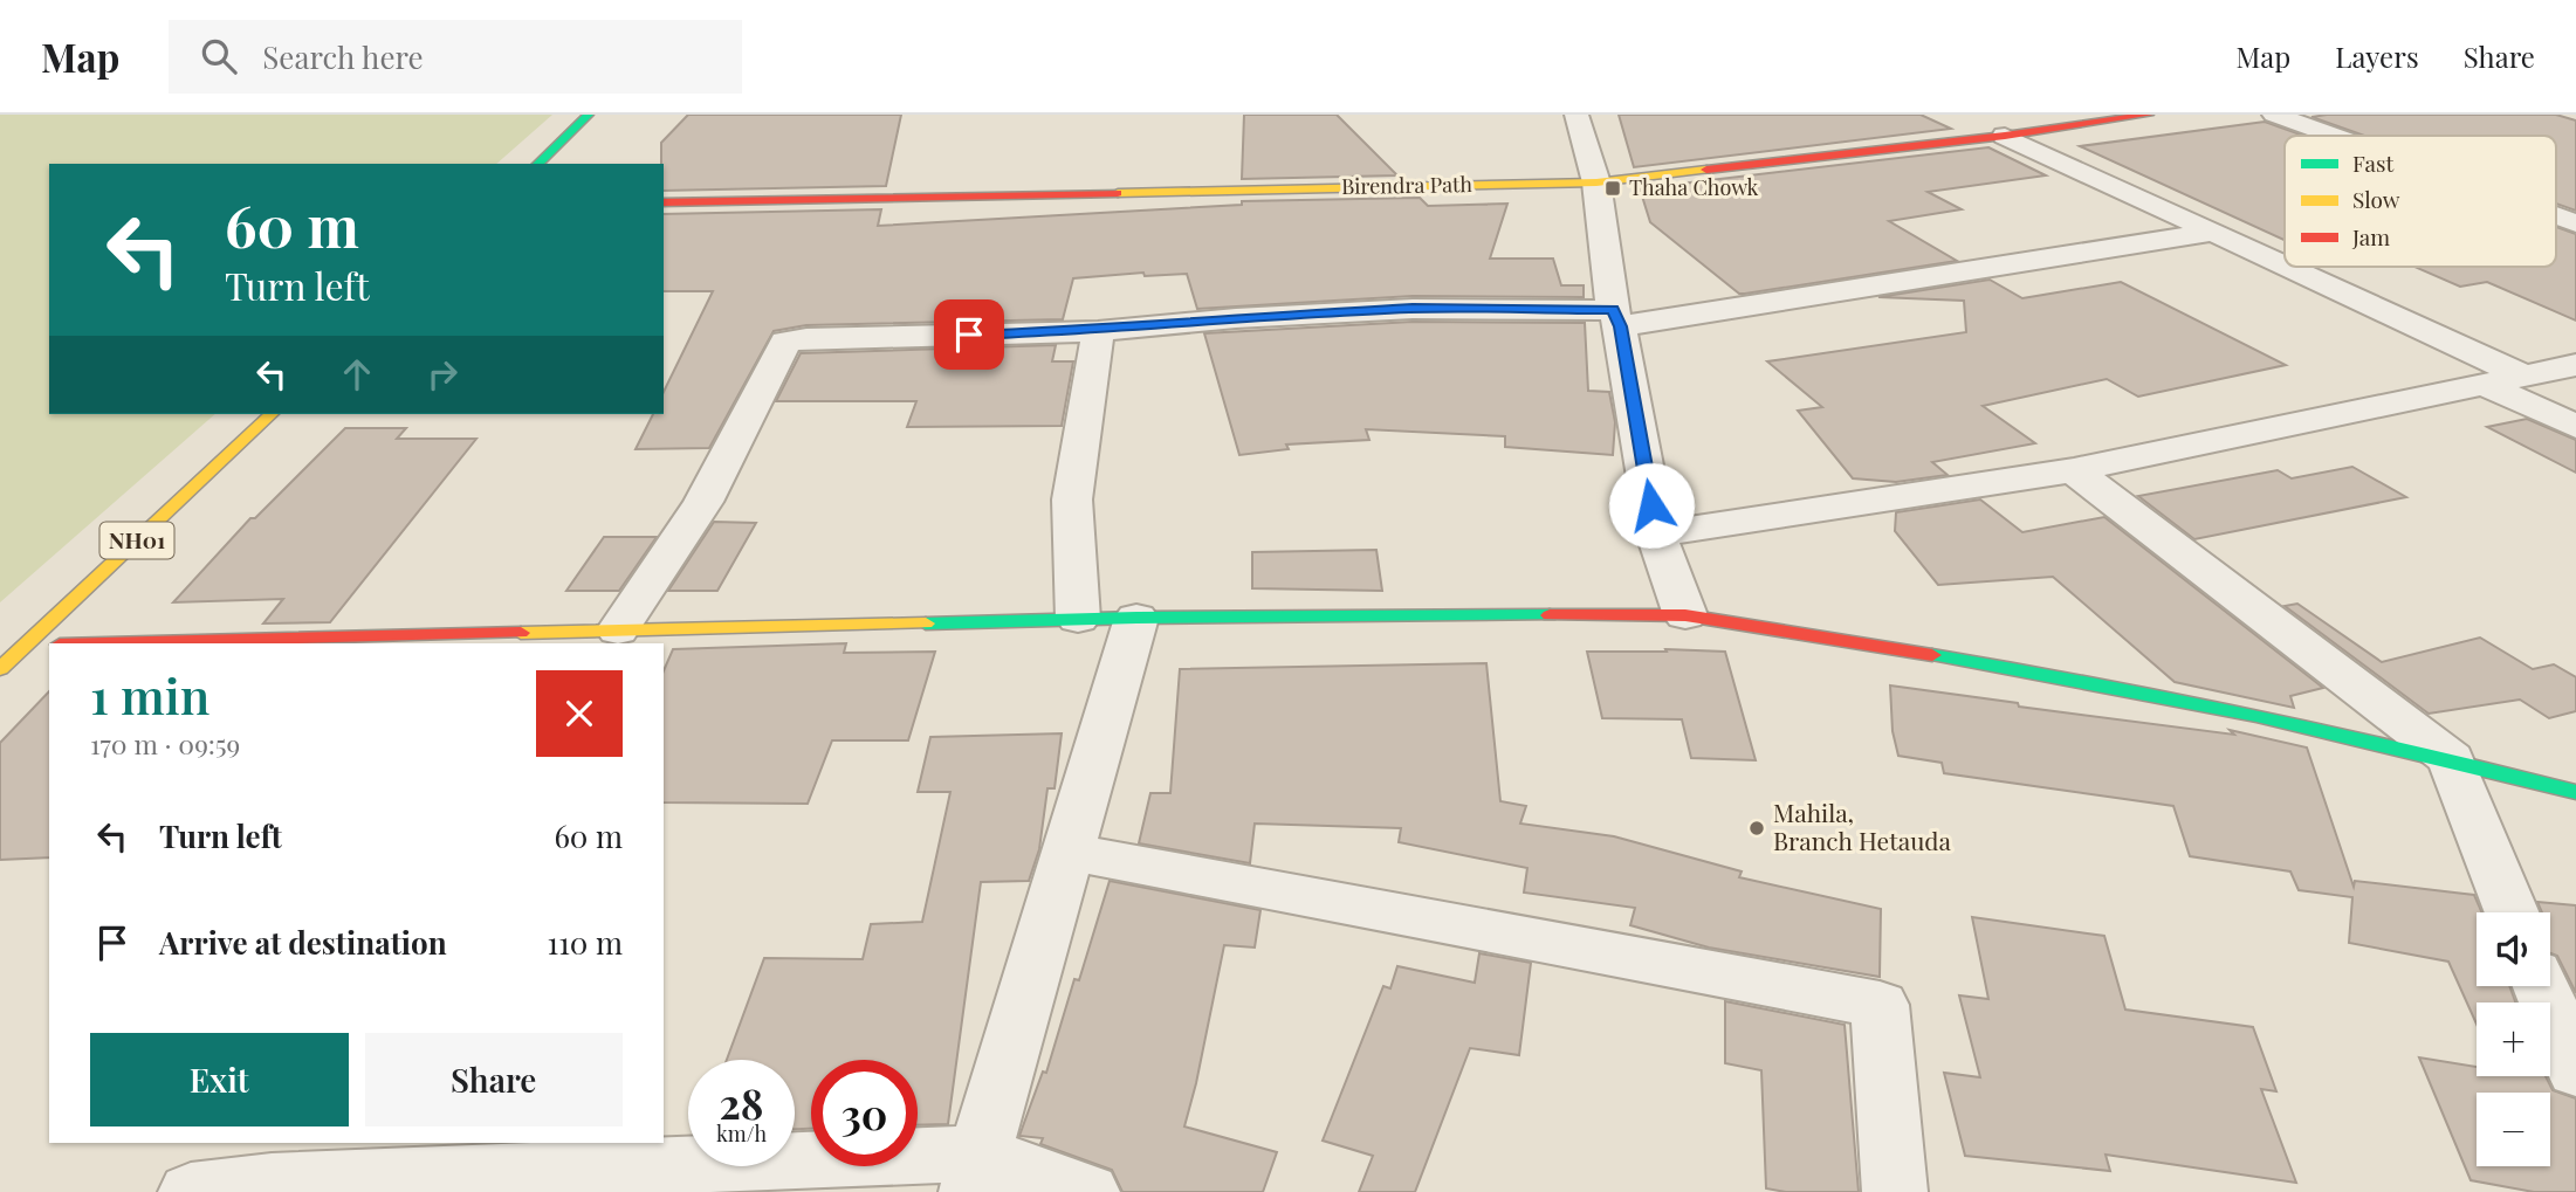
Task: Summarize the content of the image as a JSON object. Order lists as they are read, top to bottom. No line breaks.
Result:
{"streets":{"main road":["Birendra Path","NH01"]},"places":{"transit":["Thaha Chowk"],"other":["Mahila, Branch Hetauda"]},"legend":["Fast","Slow","Jam"],"page":{"header":"Map","search":"Search here","nav":["Map","Layers","Share"],"turn":["60 m","Turn left"],"heading":["1 min","170 m · 09:59"],"list":[{"name":"Turn left","value":"60 m"},{"name":"Arrive at destination","value":"110 m"}],"map_buttons":["+","−"],"buttons":["Exit","Share"],"speed":"28 km/h","limit":"30"}}
